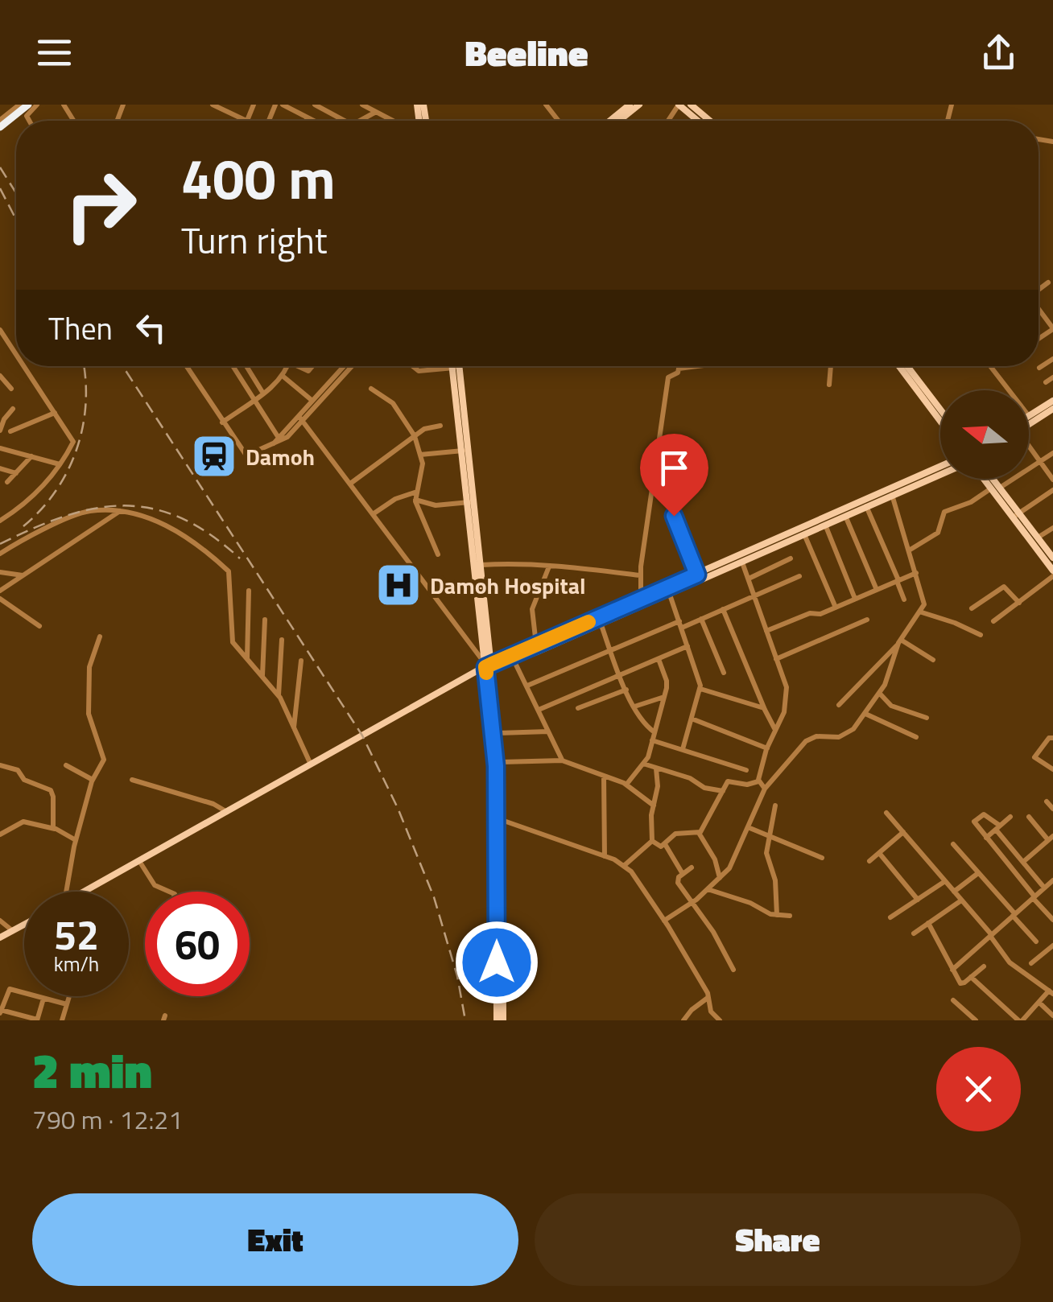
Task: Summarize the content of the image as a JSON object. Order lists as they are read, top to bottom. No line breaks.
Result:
{"places":{"station":["Damoh"],"hospital":["Damoh Hospital"]},"north":"left","page":{"header":"Beeline","turn":["400 m","Turn right"],"then":"Then","speed":"52 km/h","limit":"60","heading":["2 min","790 m · 12:21"],"buttons":["Exit","Share"]}}
